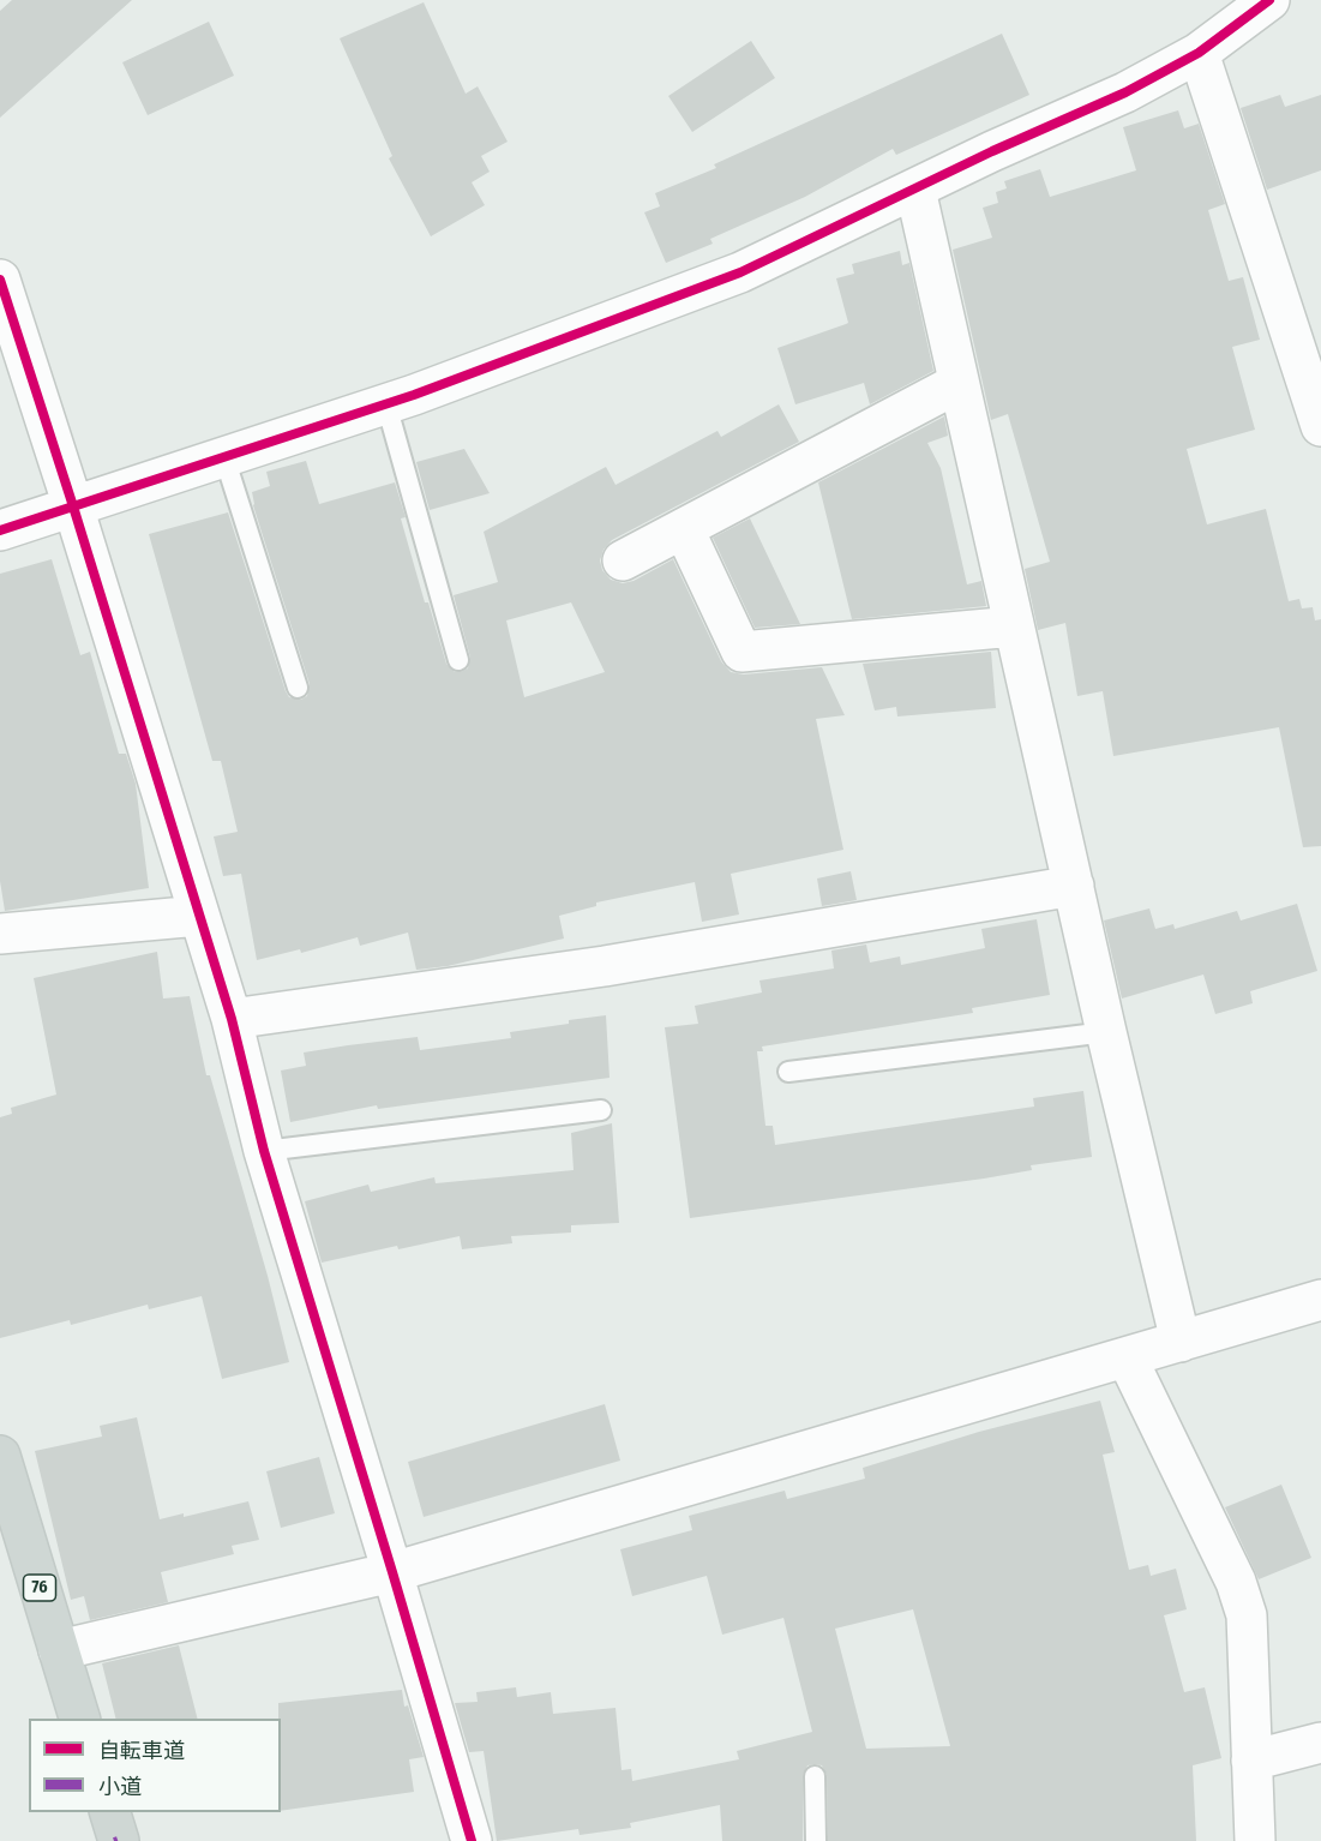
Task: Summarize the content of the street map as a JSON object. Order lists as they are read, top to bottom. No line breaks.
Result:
{"streets":{"main road":["76"]},"legend":["自転車道","小道"]}
